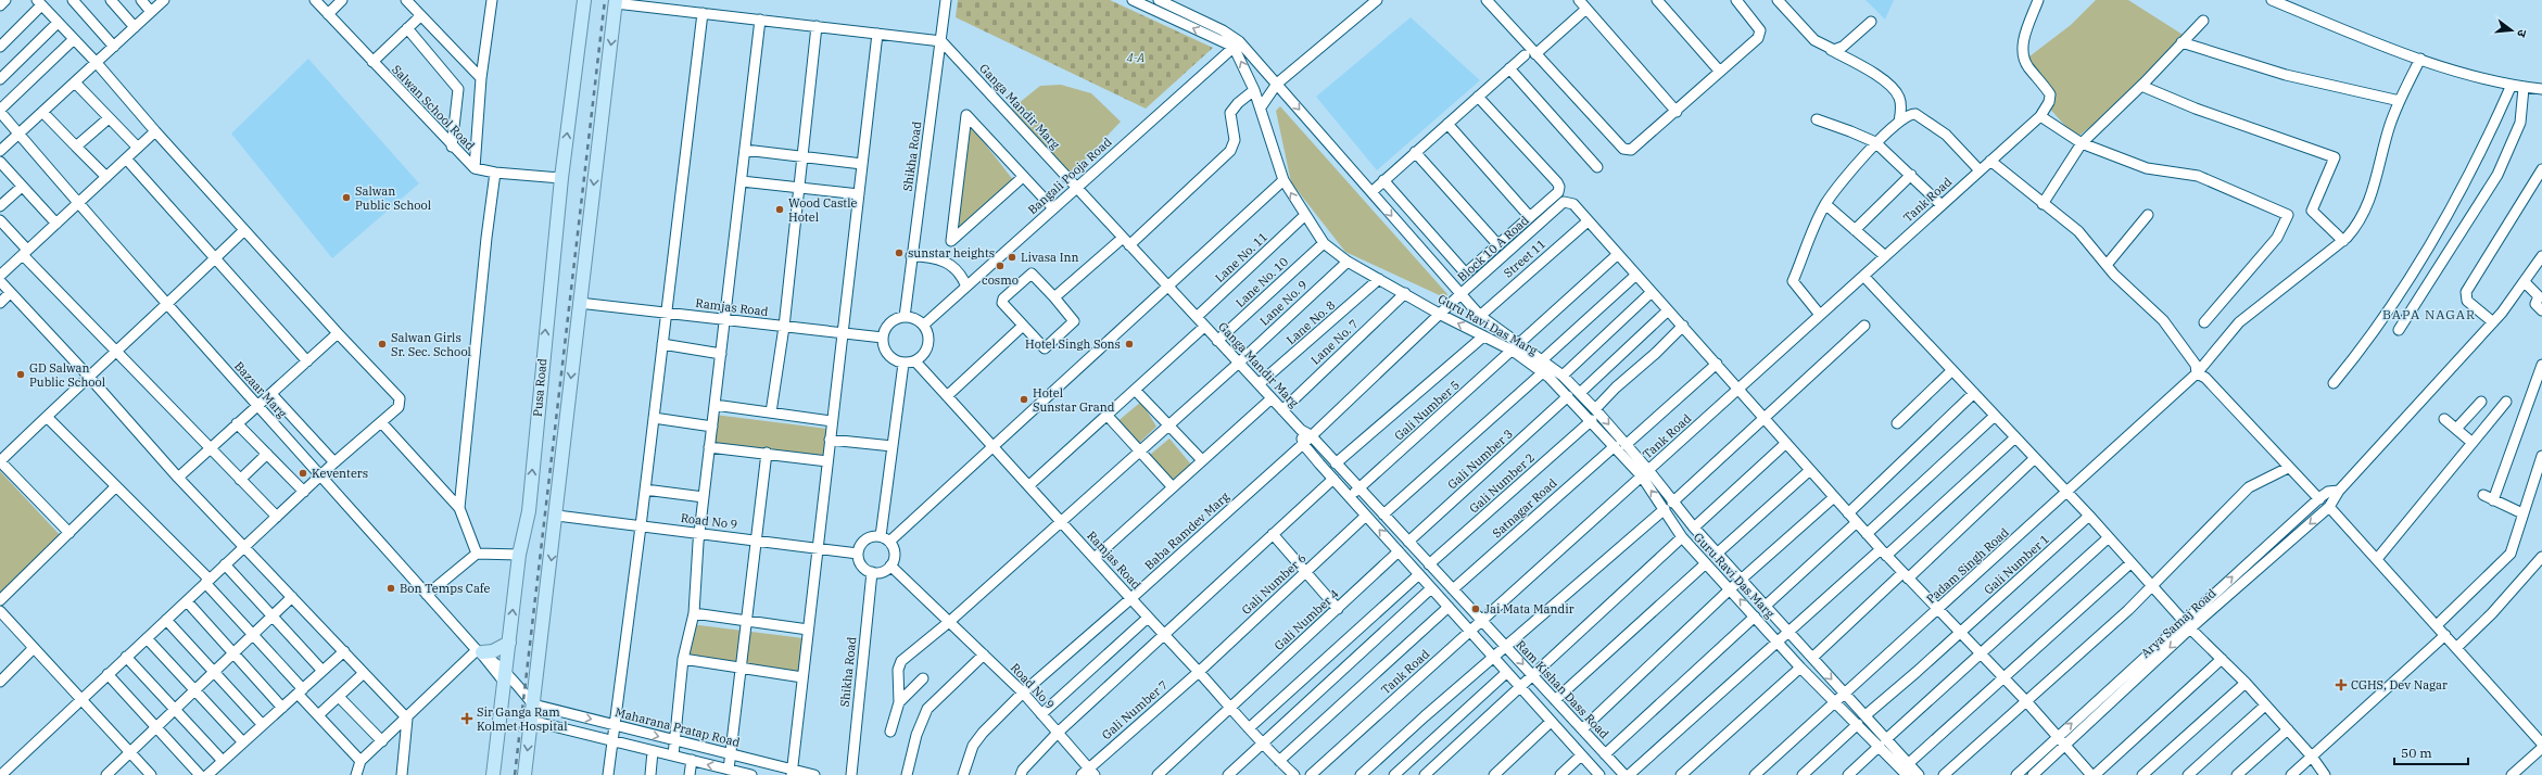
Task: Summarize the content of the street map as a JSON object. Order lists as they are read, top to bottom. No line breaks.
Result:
{"streets":{"main road":["Pusa Road"],"street":["Ganga Mandir Marg","Salwan School Road","Shikha Road","Bangali Pooja Road","Tank Road","Block 10 A Road","Lane No. 11","Street 11","Lane No. 10","Lane No. 9","Ramjas Road","Lane No. 8","Guru Ravi Das Marg","Lane No. 7","Bazaar Marg","Gali Number 5","Gali Number 3","Gali Number 2","Satnagar Road","Road No 9","Baba Ramdev Marg","Gali Number 1","Padam Singh Road","Gali Number 6","Gali Number 4","Arya Samaj Road","Ram Kishan Dass Road","Gali Number 7","Maharana Pratap Road"]},"crossings":[["Ganga Mandir Marg","Shikha Road"],["Ganga Mandir Marg","Bangali Pooja Road"],["Ganga Mandir Marg","Tank Road"],["Ganga Mandir Marg","Lane No. 11"],["Ganga Mandir Marg","Lane No. 10"],["Ganga Mandir Marg","Lane No. 9"],["Ganga Mandir Marg","Lane No. 8"],["Ganga Mandir Marg","Lane No. 7"],["Ganga Mandir Marg","Gali Number 5"],["Ganga Mandir Marg","Gali Number 3"],["Ganga Mandir Marg","Gali Number 2"],["Ganga Mandir Marg","Satnagar Road"],["Ganga Mandir Marg","Baba Ramdev Marg"],["Ganga Mandir Marg","Ram Kishan Dass Road"],["Salwan School Road","Pusa Road"],["Shikha Road","Bangali Pooja Road"],["Shikha Road","Ramjas Road"],["Shikha Road","Road No 9"],["Bangali Pooja Road","Ramjas Road"],["Bangali Pooja Road","Guru Ravi Das Marg"],["Tank Road","Guru Ravi Das Marg"],["Tank Road","Ram Kishan Dass Road"],["Block 10 A Road","Street 11"],["Block 10 A Road","Guru Ravi Das Marg"],["Block 10 A Road","Baba Ramdev Marg"],["Lane No. 11","Guru Ravi Das Marg"],["Street 11","Guru Ravi Das Marg"],["Lane No. 10","Guru Ravi Das Marg"],["Lane No. 9","Ramjas Road"],["Lane No. 9","Guru Ravi Das Marg"],["Lane No. 9","Road No 9"],["Ramjas Road","Baba Ramdev Marg"],["Ramjas Road","Gali Number 6"],["Ramjas Road","Gali Number 4"],["Ramjas Road","Gali Number 7"],["Lane No. 8","Guru Ravi Das Marg"],["Guru Ravi Das Marg","Lane No. 7"],["Guru Ravi Das Marg","Gali Number 5"],["Guru Ravi Das Marg","Gali Number 3"],["Guru Ravi Das Marg","Gali Number 2"],["Guru Ravi Das Marg","Satnagar Road"],["Guru Ravi Das Marg","Baba Ramdev Marg"],["Guru Ravi Das Marg","Gali Number 1"],["Guru Ravi Das Marg","Padam Singh Road"],["Pusa Road","Bazaar Marg"],["Bazaar Marg","Maharana Pratap Road"],["Road No 9","Baba Ramdev Marg"],["Road No 9","Gali Number 7"],["Gali Number 6","Gali Number 7"]],"districts":["BAPA NAGAR"],"parks":["4-A"],"places":{"other":["Salwan Public School","Wood Castle Hotel","sunstar heights","Livasa Inn","cosmo","Salwan Girls Sr. Sec. School","Hotel Singh Sons","GD Salwan Public School","Hotel Sunstar Grand","Keventers","Bon Temps Cafe","Jai Mata Mandir"],"health":["CGHS, Dev Nagar","Sir Ganga Ram Kolmet Hospital"]},"scale_bar":"50 m","north":"right"}
